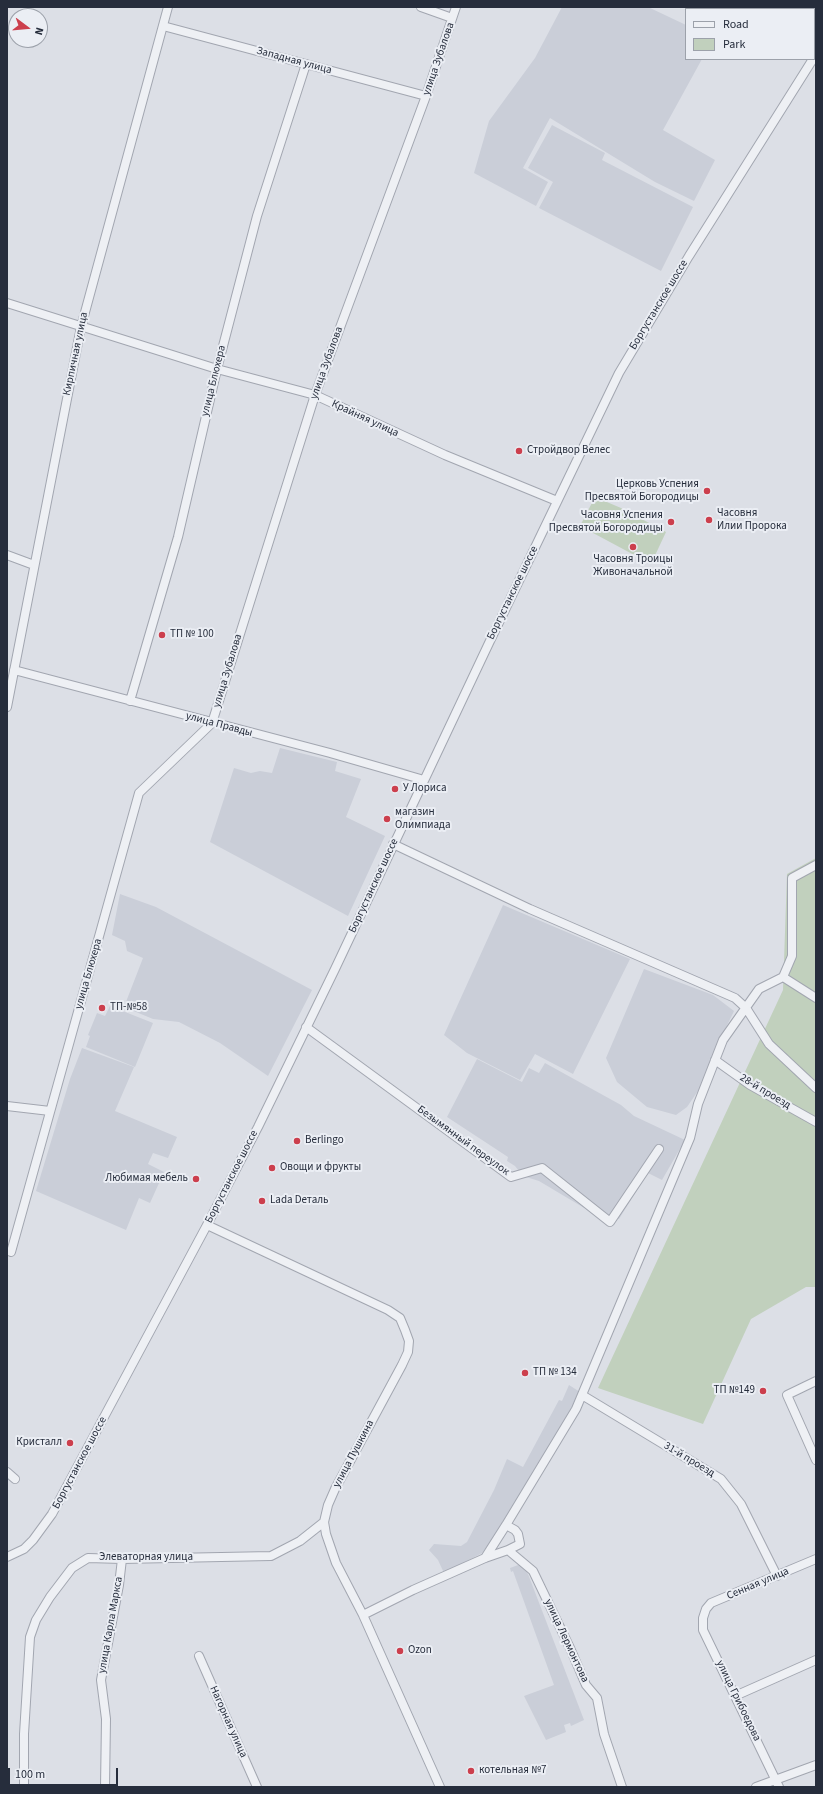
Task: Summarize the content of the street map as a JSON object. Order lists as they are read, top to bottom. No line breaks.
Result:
{"streets":{"street":["улица Зубалова","Западная улица","Боргустанское шоссе","Кирпичная улица","улица Блюхера","Крайняя улица","улица Правды","28-й проезд","Безымянный переулок","улица Пушкина","31-й проезд","Элеваторная улица","Сенная улица","улица Карла Маркса","улица Лермонтова","улица Грибоедова","Нагорная улица"]},"crossings":[["улица Зубалова","Западная улица"],["улица Зубалова","улица Блюхера"],["улица Зубалова","Крайняя улица"],["улица Зубалова","улица Правды"],["Западная улица","Кирпичная улица"],["Западная улица","улица Блюхера"],["Боргустанское шоссе","Крайняя улица"],["Боргустанское шоссе","улица Правды"],["Боргустанское шоссе","Безымянный переулок"],["Боргустанское шоссе","улица Пушкина"],["Кирпичная улица","Крайняя улица"],["Кирпичная улица","улица Правды"],["улица Блюхера","Крайняя улица"],["улица Блюхера","улица Правды"],["улица Пушкина","Элеваторная улица"],["31-й проезд","Сенная улица"],["Элеваторная улица","улица Карла Маркса"],["Сенная улица","улица Грибоедова"]],"places":["Стройдвор Велес","Церковь Успения Пресвятой Богородицы","Часовня Илии Пророка","Часовня Успения Пресвятой Богородицы","Часовня Троицы Живоначальной","ТП № 100","У Лориса","магазин Олимпиада","ТП-№58","Berlingo","Овощи и фрукты","Любимая мебель","Lada Dеталь","ТП № 134","ТП №149","Кристалл","Ozon","котельная №7"],"legend":["Road","Park"],"scale_bar":"100 m","north":"right"}
